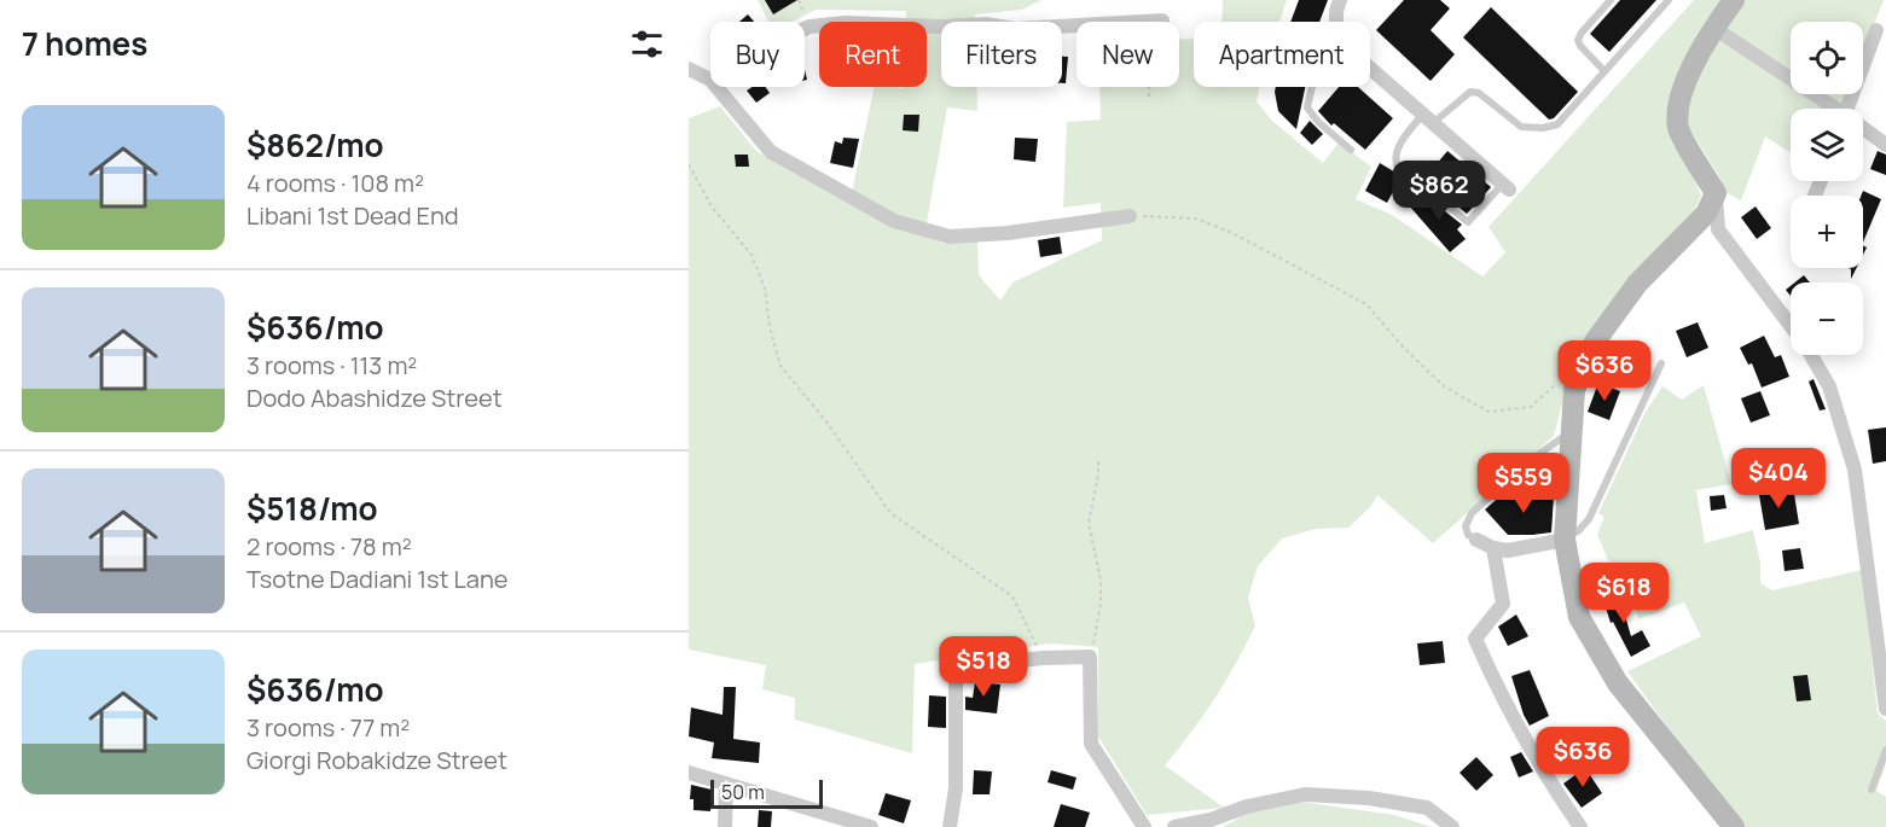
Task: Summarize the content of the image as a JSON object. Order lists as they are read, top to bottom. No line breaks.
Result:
{"scale_bar":"50 m","page":{"heading":"7 homes","map_buttons":["+","−"],"chip":["Buy","Rent","Filters","New","Apartment"],"list":[{"name":"$862/mo","note":"4 rooms · 108 m² · Libani 1st Dead End"},{"name":"$636/mo","note":"3 rooms · 113 m² · Dodo Abashidze Street"},{"name":"$518/mo","note":"2 rooms · 78 m² · Tsotne Dadiani 1st Lane"},{"name":"$636/mo","note":"3 rooms · 77 m² · Giorgi Robakidze Street"}],"price":["$862","$636","$404","$559","$618","$518","$636"],"scale":"50 m"}}
